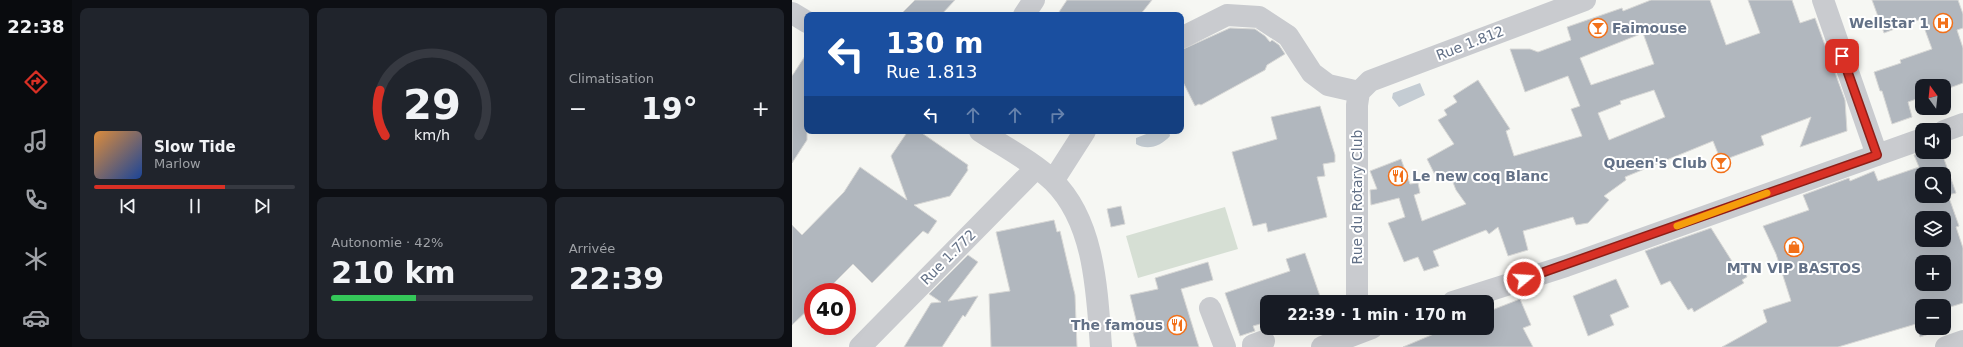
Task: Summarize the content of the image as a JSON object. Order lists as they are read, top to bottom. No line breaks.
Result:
{"streets":{"street":["Rue 1.812","Rue du Rotary Club","Rue 1.772"]},"crossings":[["Rue 1.812","Rue du Rotary Club"]],"places":{"hospital":["Wellstar 1"],"bar":["Faimouse","Queen's Club"],"restaurant":["Le new coq Blanc","The famous"],"shop":["MTN VIP BASTOS"]},"north":"top","page":{"tabs":"22:38","tile":["Climatisation",["Autonomie · 42%","210 km"],["Arrivée","22:39"]],"turn":["130 m","Rue 1.813"],"map_buttons":["+","−"],"heat":["−","19°","+"],"song":["Slow Tide","Marlow"],"limit":"40","trip":"22:39 · 1 min · 170 m","gauge":["29","km/h"]}}
